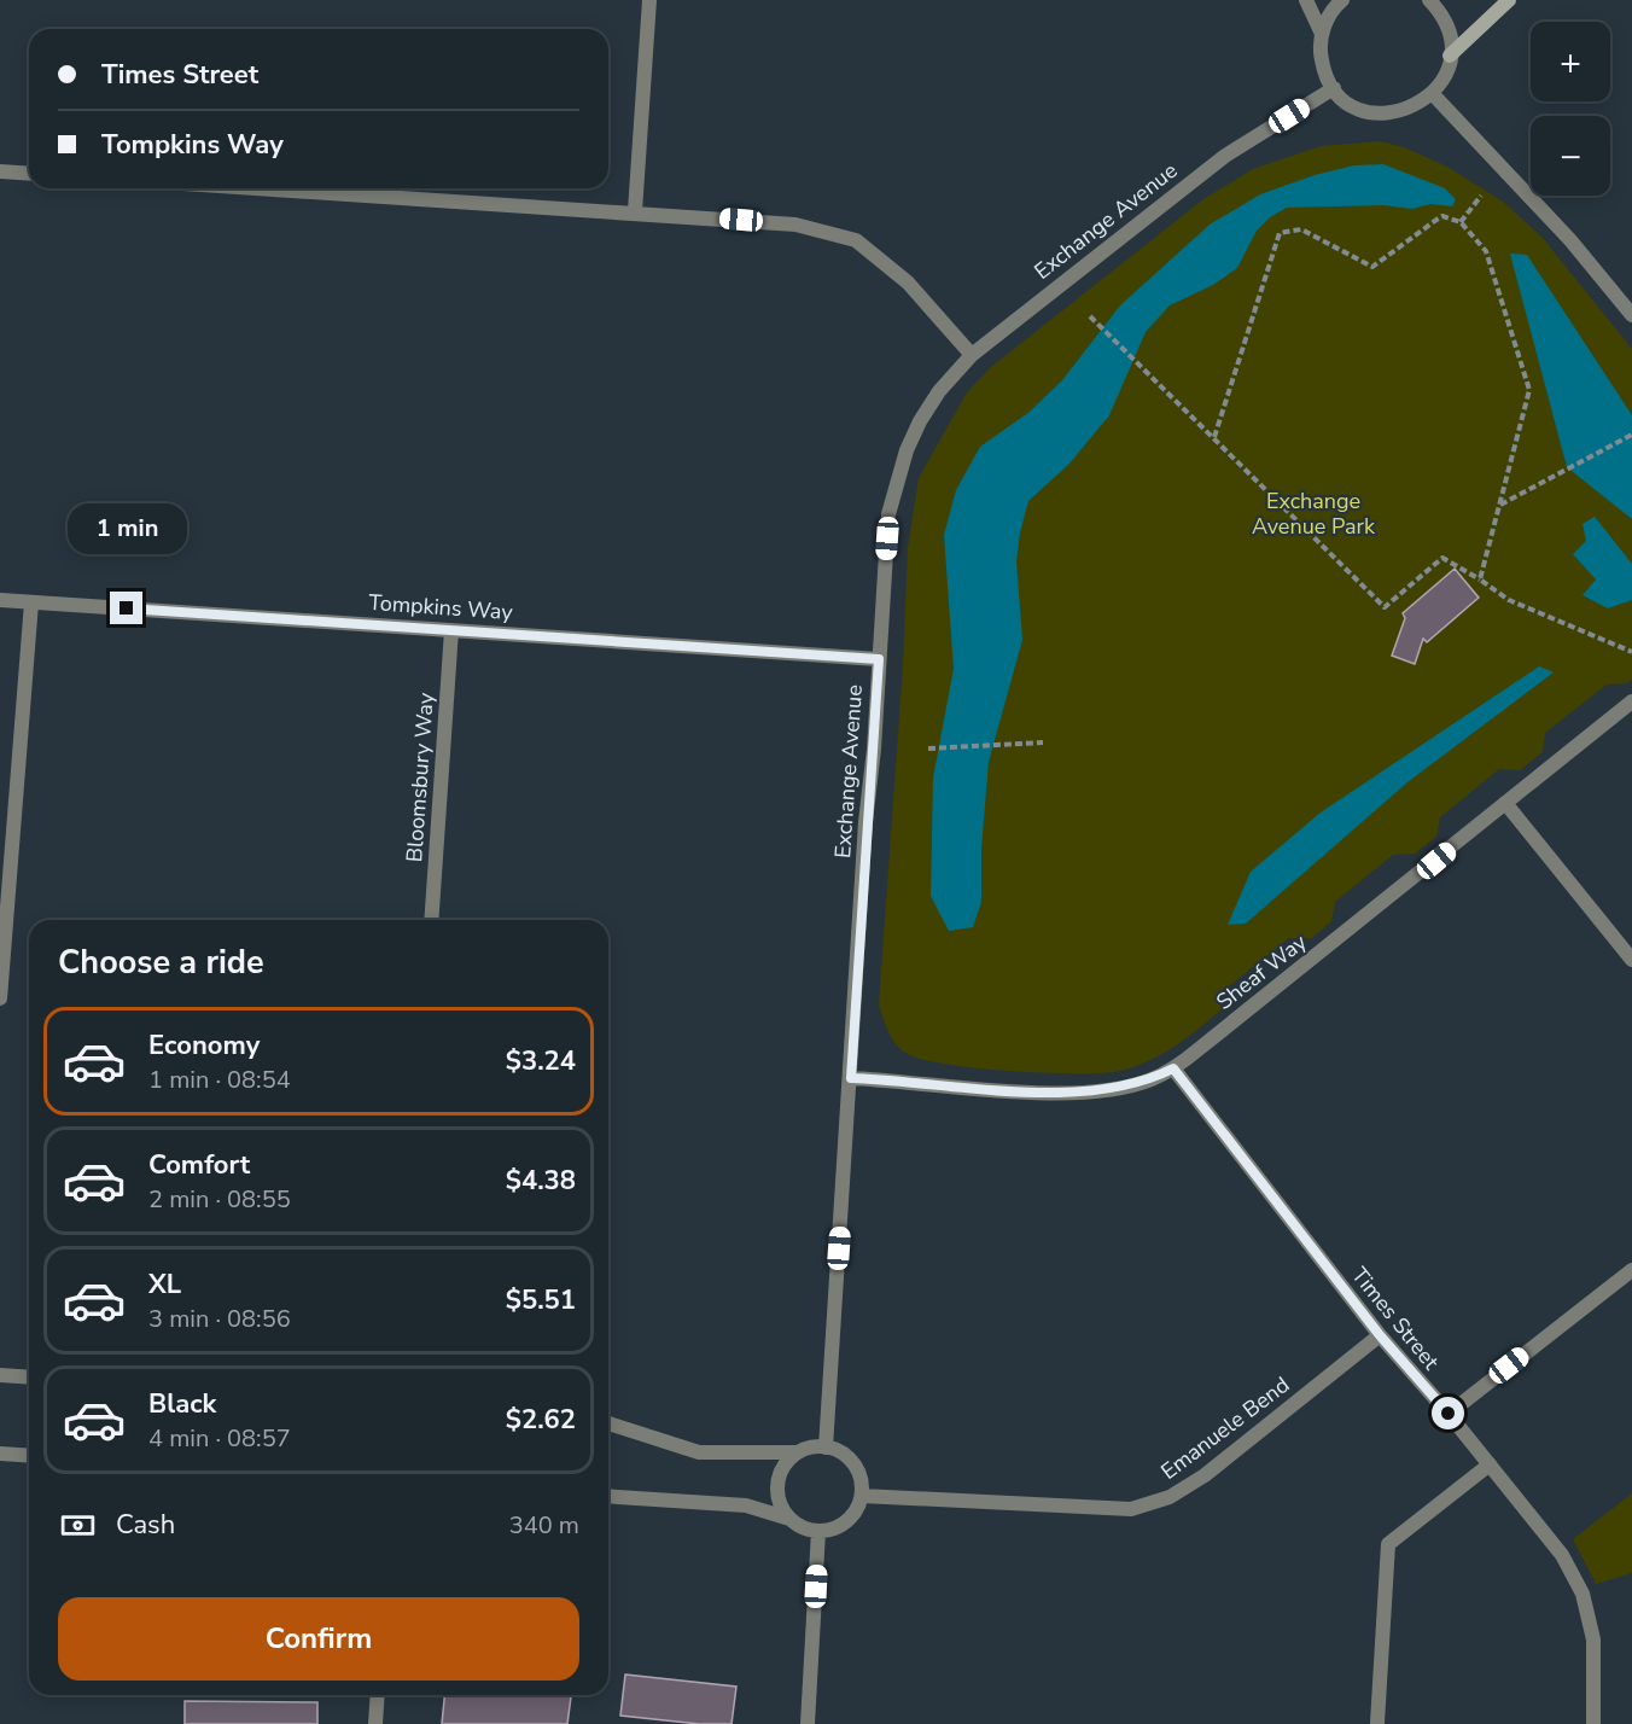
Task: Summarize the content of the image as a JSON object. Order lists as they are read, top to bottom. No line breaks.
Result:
{"streets":{"street":["Exchange Avenue","Tompkins Way","Bloomsbury Way","Sheaf Way","Times Street","Emanuele Bend"]},"crossings":[["Exchange Avenue","Tompkins Way"],["Exchange Avenue","Sheaf Way"],["Exchange Avenue","Emanuele Bend"],["Tompkins Way","Bloomsbury Way"],["Sheaf Way","Times Street"],["Times Street","Emanuele Bend"]],"parks":["Exchange Avenue Park"],"page":{"map_buttons":["+","−"],"banner":["Times Street","Tompkins Way"],"bubble":"1 min","heading":"Choose a ride","list":[{"name":"Economy","note":"1 min · 08:54","value":"$3.24"},{"name":"Comfort","note":"2 min · 08:55","value":"$4.38"},{"name":"XL","note":"3 min · 08:56","value":"$5.51"},{"name":"Black","note":"4 min · 08:57","value":"$2.62"}],"pay":["Cash","340 m"],"buttons":"Confirm"}}
